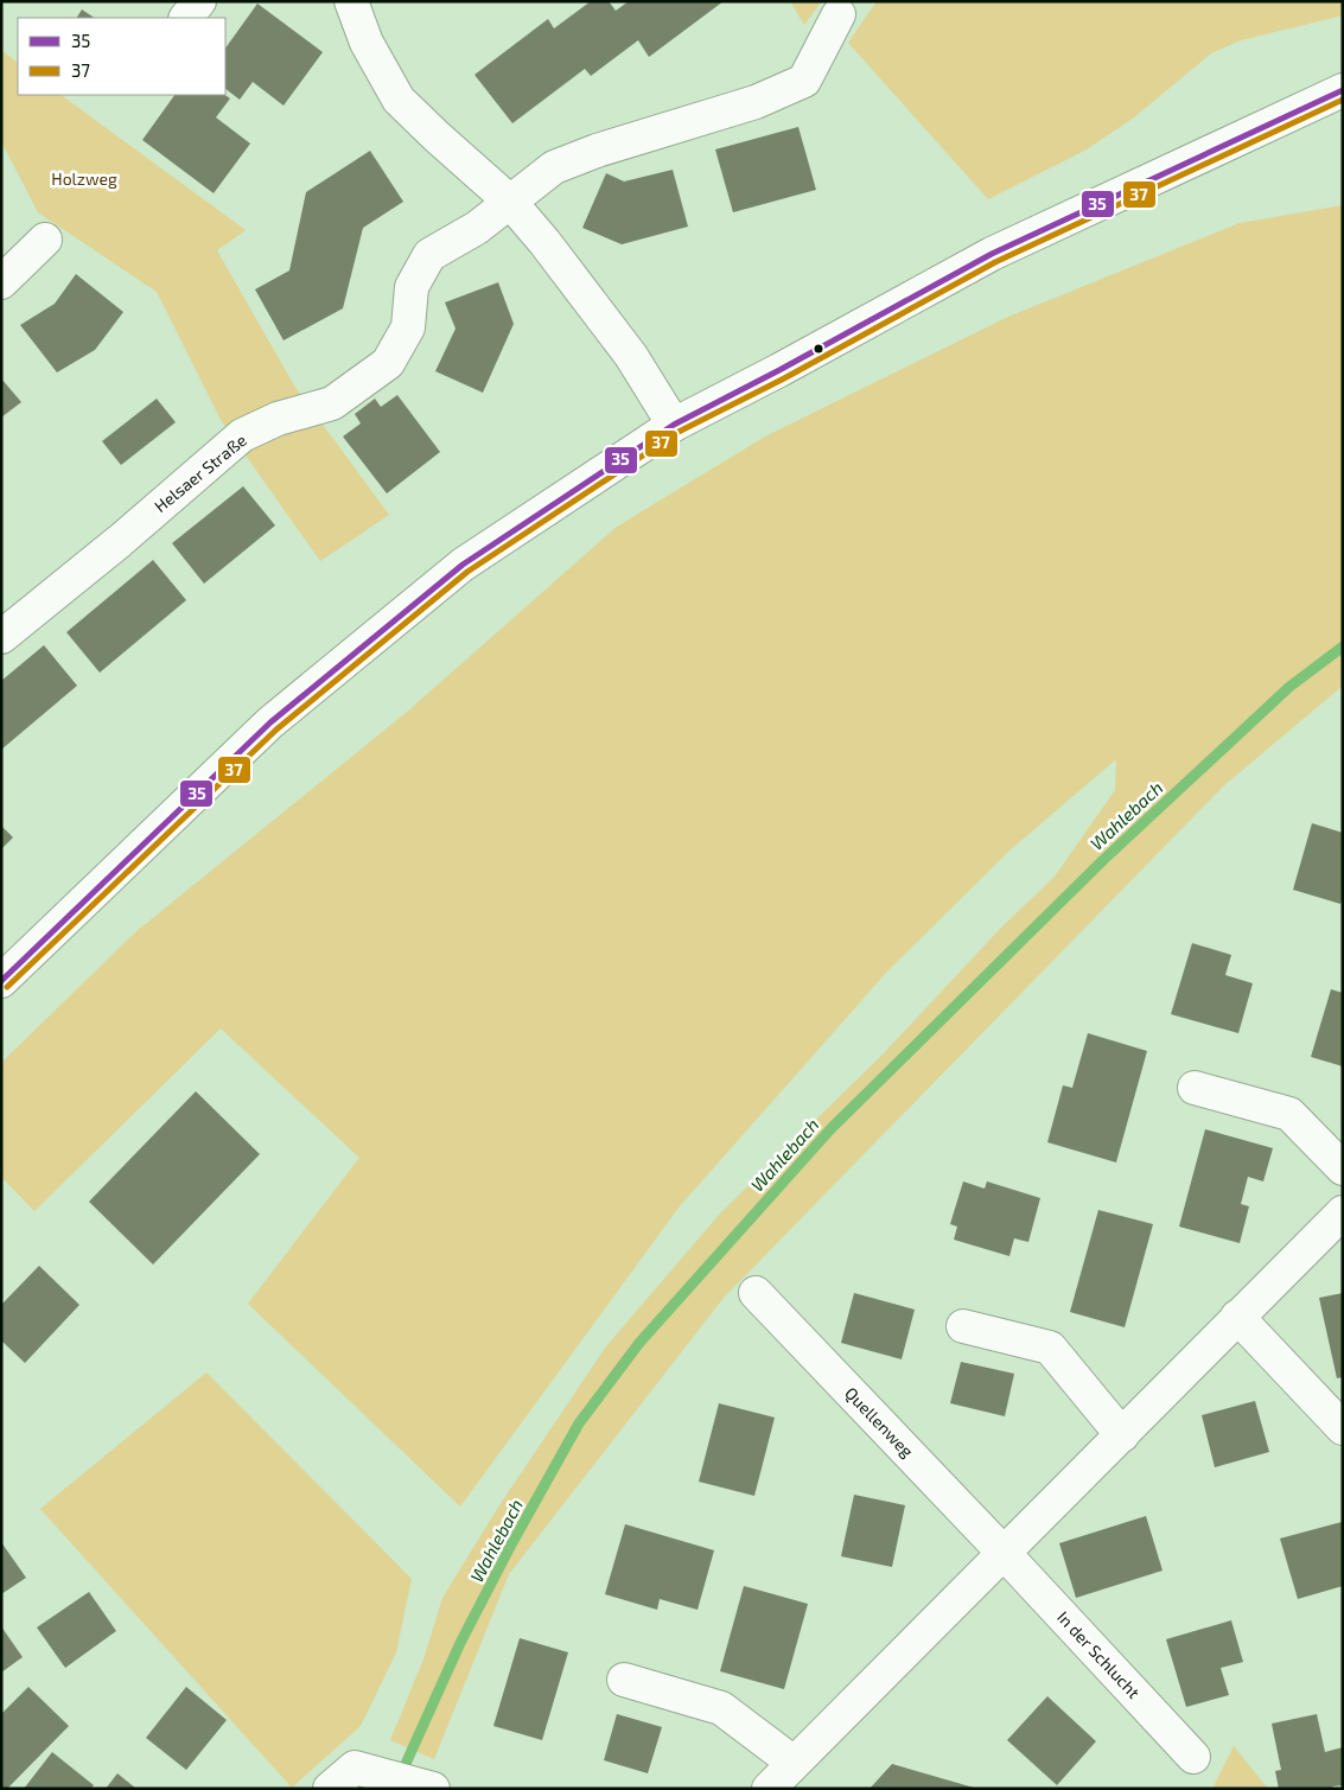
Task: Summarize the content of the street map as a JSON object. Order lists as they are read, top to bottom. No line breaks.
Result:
{"streets":{"street":["Helsaer Straße","Quellenweg","In der Schlucht"]},"crossings":[["Quellenweg","In der Schlucht"]],"water":["Wahlebach"],"parks":["Holzweg"],"lines":["transit line 35","transit line 37"],"legend":["35","37"]}
